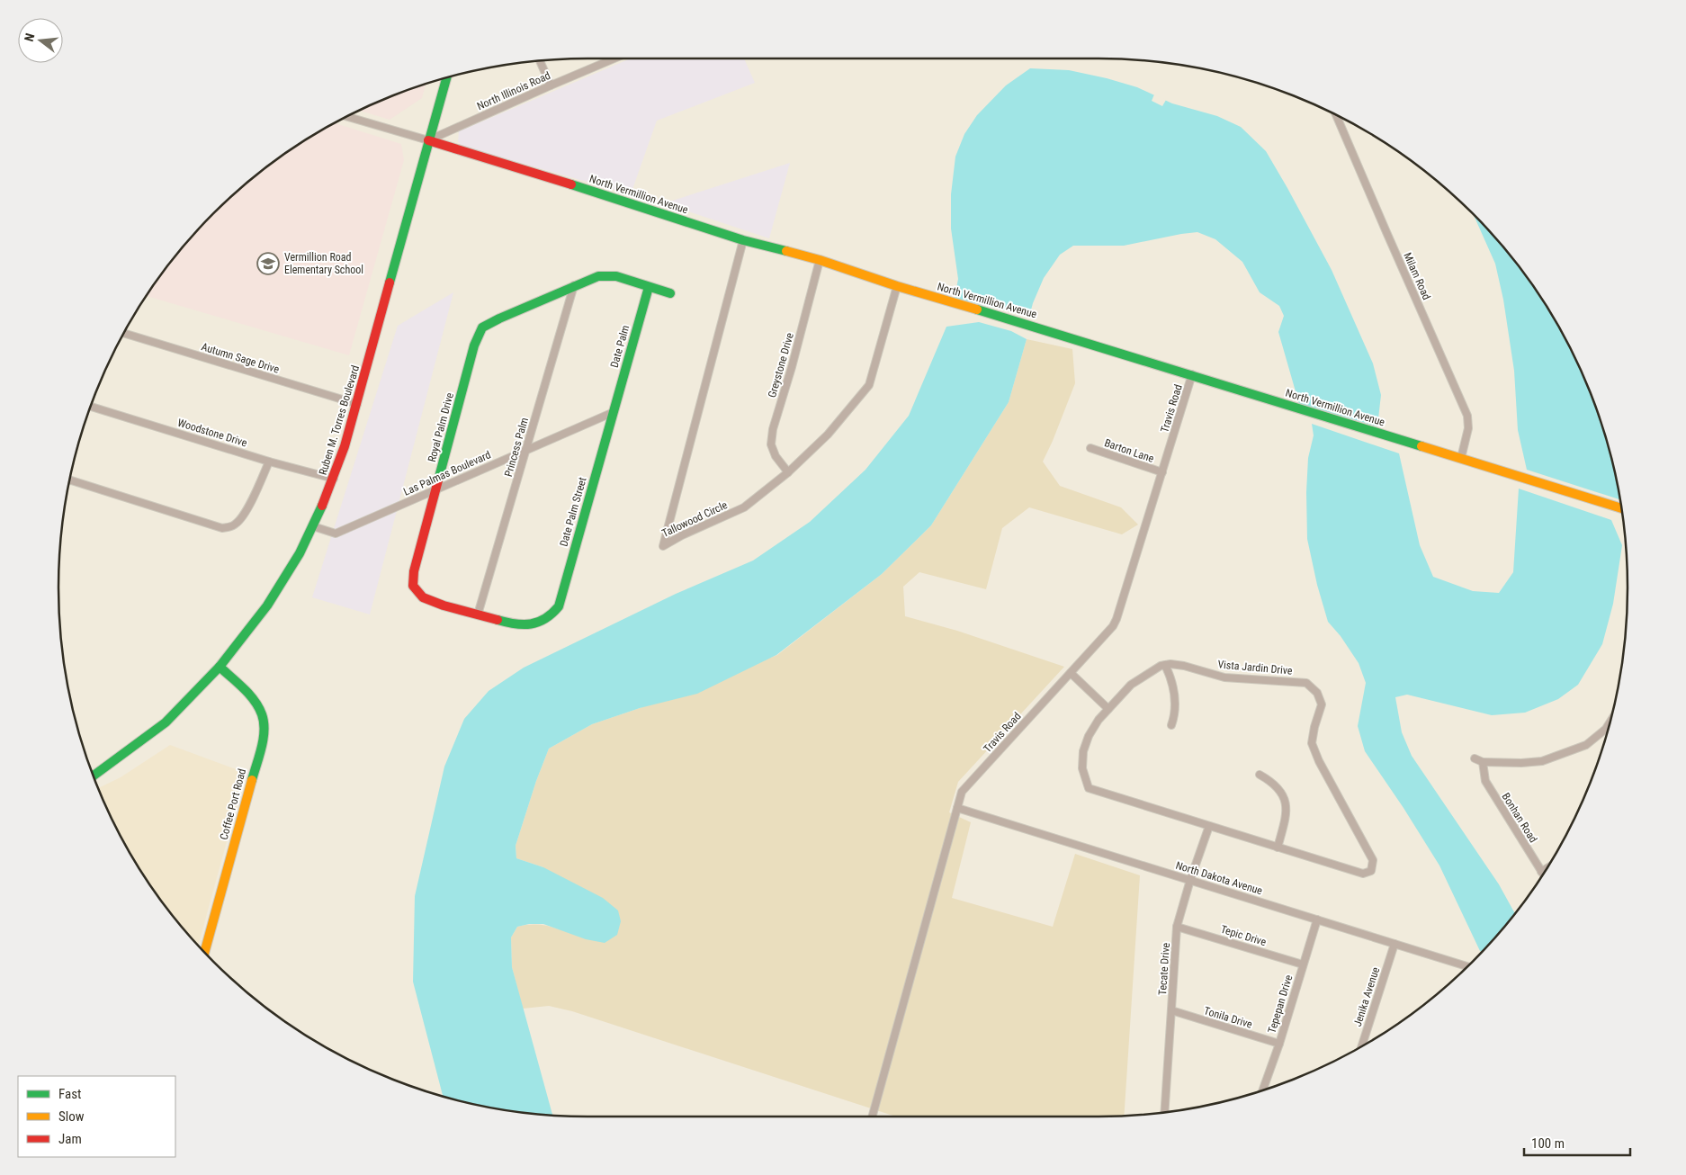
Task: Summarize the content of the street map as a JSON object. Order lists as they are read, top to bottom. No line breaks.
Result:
{"streets":{"street":["North Illinois Road","North Vermillion Avenue","Milam Road","Date Palm","Autumn Sage Drive","Greystone Drive","Travis Road","Ruben M. Torres Boulevard","Royal Palm Drive","Woodstone Drive","Princess Palm","Barton Lane","Las Palmas Boulevard","Date Palm Street","Tallowood Circle","Vista Jardin Drive","Coffee Port Road","Bonhan Road","North Dakota Avenue","Tepic Drive","Tecate Drive","Jenika Avenue","Tepepan Drive","Tonila Drive"]},"crossings":[["North Illinois Road","North Vermillion Avenue"],["North Illinois Road","Ruben M. Torres Boulevard"],["North Vermillion Avenue","Milam Road"],["North Vermillion Avenue","Greystone Drive"],["North Vermillion Avenue","Travis Road"],["North Vermillion Avenue","Ruben M. Torres Boulevard"],["North Vermillion Avenue","Tallowood Circle"],["Date Palm","Royal Palm Drive"],["Date Palm","Las Palmas Boulevard"],["Date Palm","Date Palm Street"],["Autumn Sage Drive","Ruben M. Torres Boulevard"],["Greystone Drive","Tallowood Circle"],["Travis Road","Barton Lane"],["Travis Road","North Dakota Avenue"],["Ruben M. Torres Boulevard","Woodstone Drive"],["Ruben M. Torres Boulevard","Las Palmas Boulevard"],["Ruben M. Torres Boulevard","Coffee Port Road"],["Royal Palm Drive","Princess Palm"],["Royal Palm Drive","Las Palmas Boulevard"],["Royal Palm Drive","Date Palm Street"],["Princess Palm","Las Palmas Boulevard"],["Las Palmas Boulevard","Date Palm Street"],["Vista Jardin Drive","Tecate Drive"],["North Dakota Avenue","Tecate Drive"],["North Dakota Avenue","Jenika Avenue"],["North Dakota Avenue","Tepepan Drive"],["Tepic Drive","Tecate Drive"],["Tepic Drive","Tepepan Drive"],["Tecate Drive","Tonila Drive"],["Tepepan Drive","Tonila Drive"]],"places":{"school or university":["Vermillion Road Elementary School"]},"legend":["Fast","Slow","Jam"],"scale_bar":"100 m","north":"left"}
